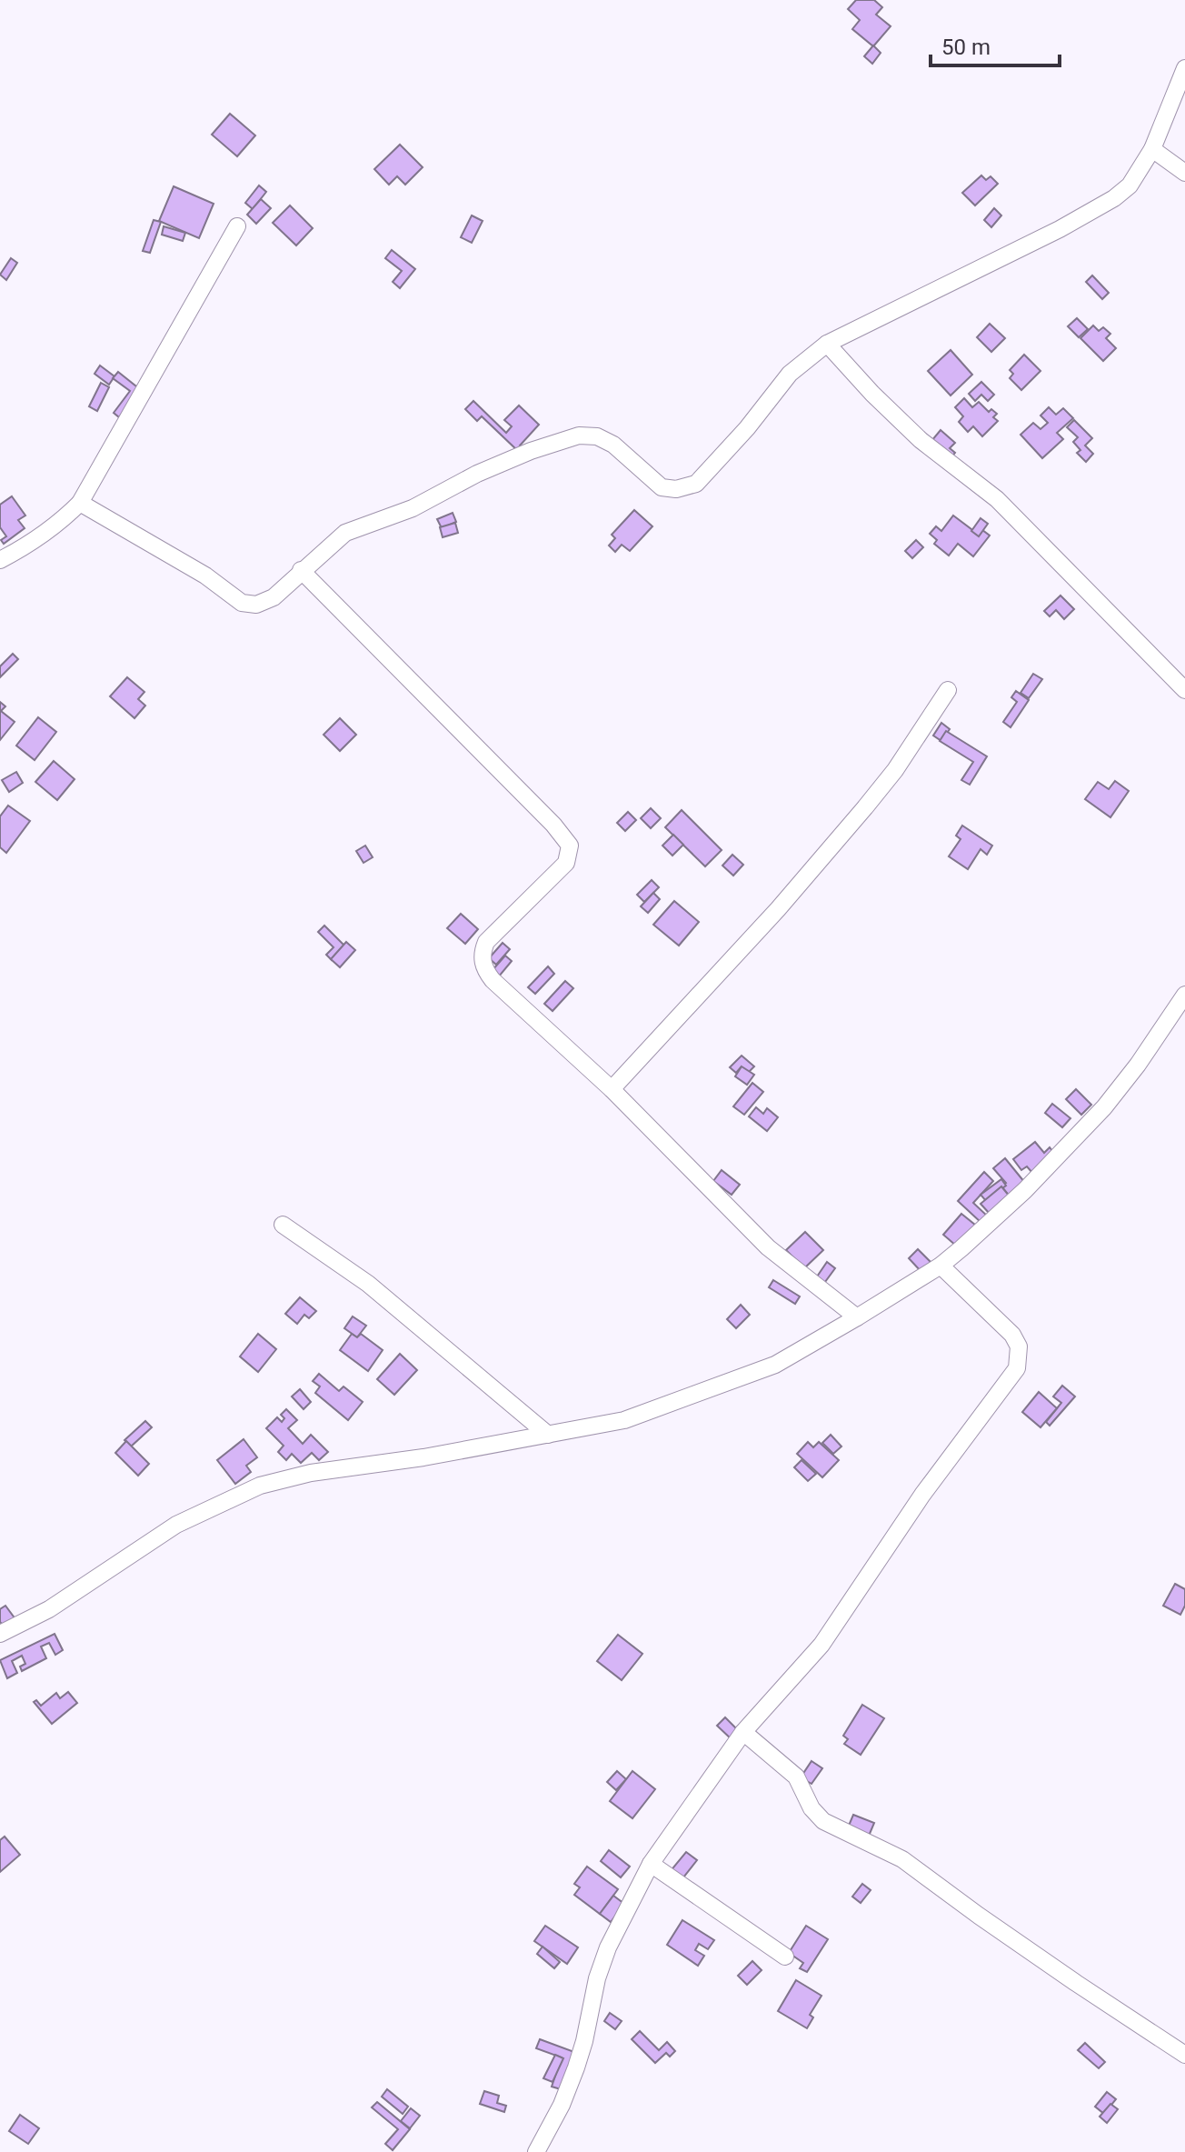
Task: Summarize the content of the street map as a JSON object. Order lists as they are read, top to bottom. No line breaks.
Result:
{"scale_bar":"50 m"}
